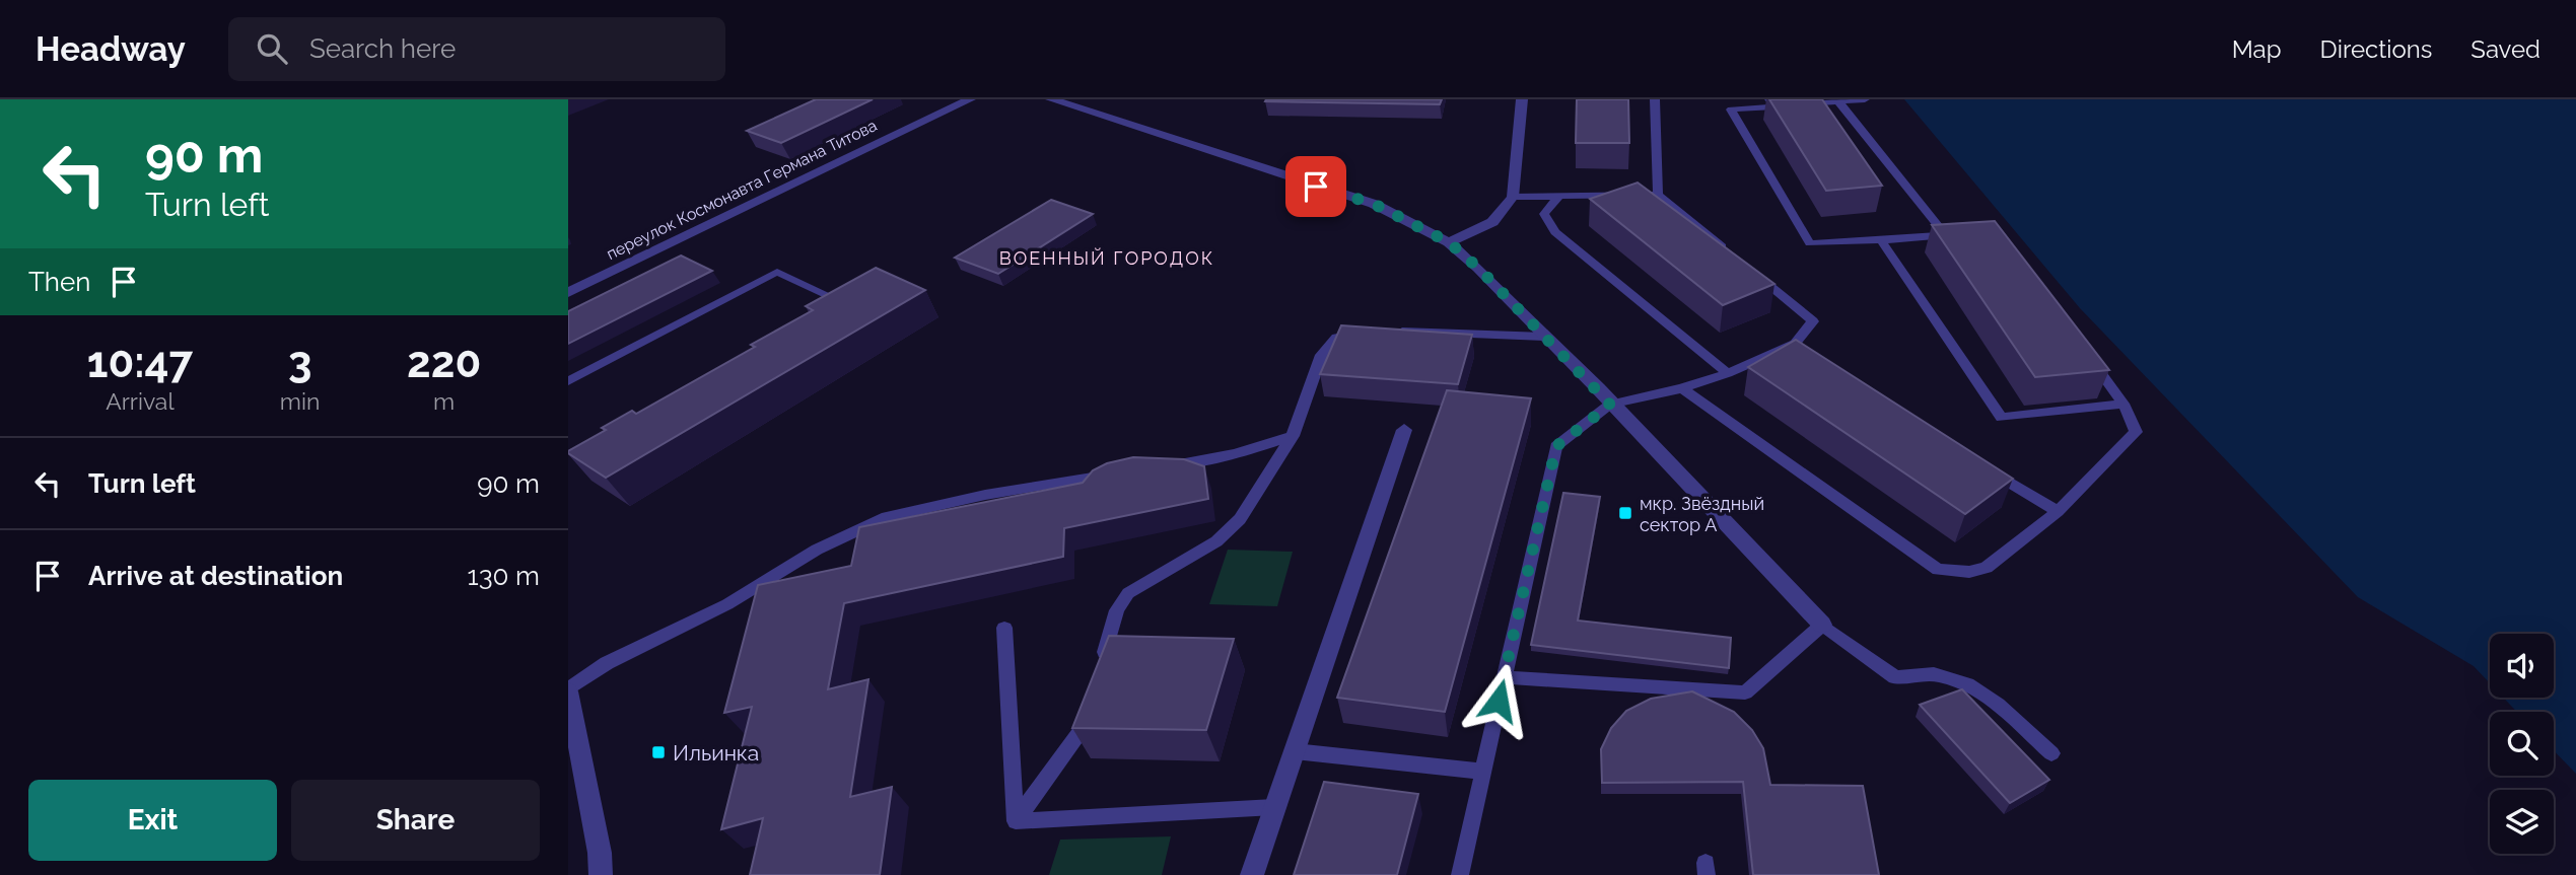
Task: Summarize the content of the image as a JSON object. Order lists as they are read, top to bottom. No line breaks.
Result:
{"streets":{"street":["переулок Космонавта Германа Титова"]},"districts":["ВОЕННЫЙ ГОРОДОК"],"places":{"transit":["мкр. Звёздный сектор А","Ильинка"]},"page":{"header":"Headway","search":"Search here","nav":["Map","Directions","Saved"],"turn":["90 m","Turn left"],"then":"Then","eta":["10:47","Arrival","3","min","220","m"],"list":[{"name":"Turn left","value":"90 m"},{"name":"Arrive at destination","value":"130 m"}],"buttons":["Exit","Share"]}}
